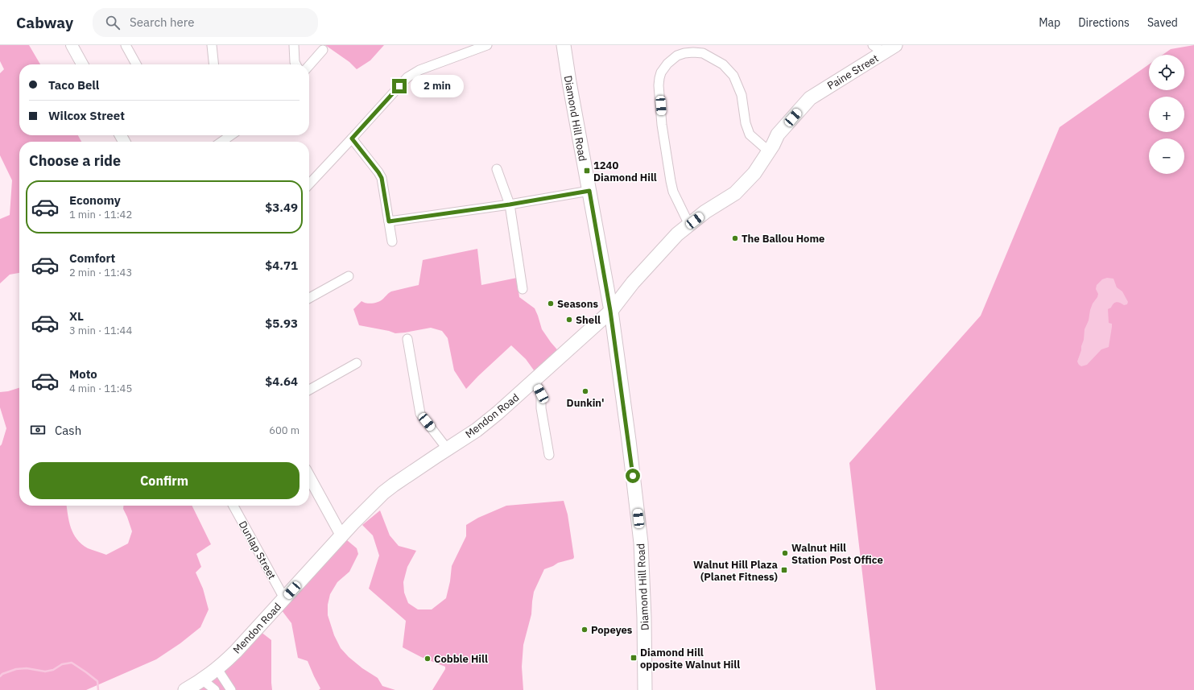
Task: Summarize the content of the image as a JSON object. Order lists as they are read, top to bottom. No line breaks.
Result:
{"streets":{"main road":["Paine Street","Diamond Hill Road","Mendon Road"],"street":["Dunlap Street"]},"crossings":[["Paine Street","Mendon Road"],["Diamond Hill Road","Mendon Road"],["Mendon Road","Dunlap Street"]],"places":{"transit":["1240 Diamond Hill","Walnut Hill Plaza (Planet Fitness)","Diamond Hill opposite Walnut Hill"],"other":["The Ballou Home","Seasons","Shell","Dunkin'","Walnut Hill Station Post Office","Popeyes","Cobble Hill"]},"page":{"header":"Cabway","search":"Search here","nav":["Map","Directions","Saved"],"map_buttons":["+","−"],"banner":["Taco Bell","Wilcox Street"],"bubble":"2 min","heading":"Choose a ride","list":[{"name":"Economy","note":"1 min · 11:42","value":"$3.49"},{"name":"Comfort","note":"2 min · 11:43","value":"$4.71"},{"name":"XL","note":"3 min · 11:44","value":"$5.93"},{"name":"Moto","note":"4 min · 11:45","value":"$4.64"}],"pay":["Cash","600 m"],"buttons":"Confirm"}}
